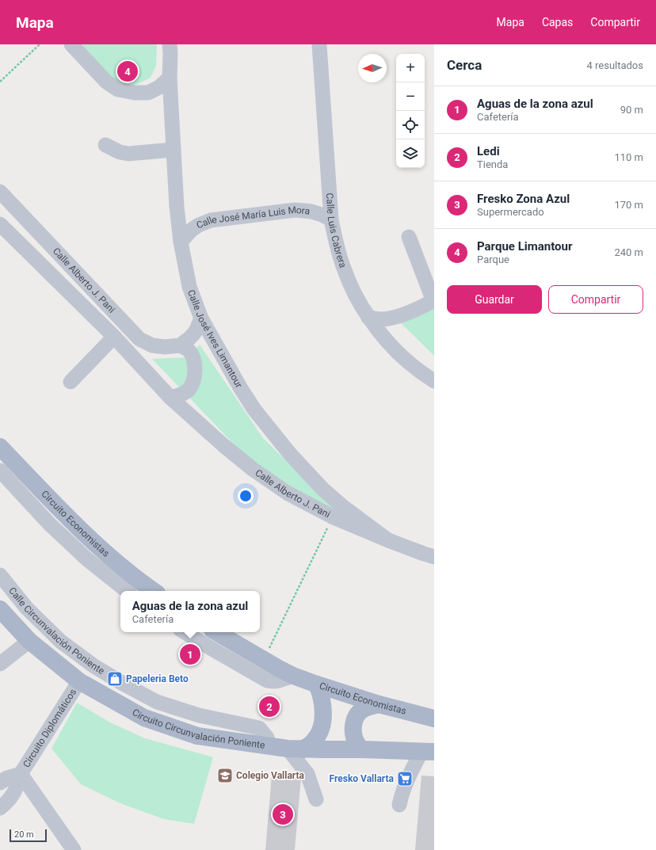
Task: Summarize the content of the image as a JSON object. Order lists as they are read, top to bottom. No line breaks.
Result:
{"streets":{"main road":["Circuito Economistas","Circuito Circunvalación Poniente"],"street":["Calle José María Luis Mora","Calle Luis Cabrera","Calle Alberto J. Pani","Calle José Ives Limantour","Calle Circunvalación Poniente","Circuito Diplomáticos"]},"crossings":[["Calle José María Luis Mora","Calle Luis Cabrera"],["Calle José María Luis Mora","Calle José Ives Limantour"],["Calle Alberto J. Pani","Calle José Ives Limantour"],["Circuito Economistas","Calle Circunvalación Poniente"],["Circuito Economistas","Circuito Circunvalación Poniente"],["Calle Circunvalación Poniente","Circuito Circunvalación Poniente"],["Circuito Diplomáticos","Circuito Circunvalación Poniente"]],"places":{"shop":["Papeleria Beto"],"school or university":["Colegio Vallarta"],"supermarket":["Fresko Vallarta"]},"scale_bar":"20 m","north":"left","page":{"header":"Mapa","nav":["Mapa","Capas","Compartir"],"heading":["Cerca","4 resultados"],"map_buttons":["+","−"],"pins":["4","1","2","3"],"list":[{"mark":"1","name":"Aguas de la zona azul","note":"Cafetería","value":"90 m"},{"mark":"2","name":"Ledi","note":"Tienda","value":"110 m"},{"mark":"3","name":"Fresko Zona Azul","note":"Supermercado","value":"170 m"},{"mark":"4","name":"Parque Limantour","note":"Parque","value":"240 m"}],"buttons":["Guardar","Compartir"],"popup":["Aguas de la zona azul","Cafetería"],"scale":"20 m"}}
